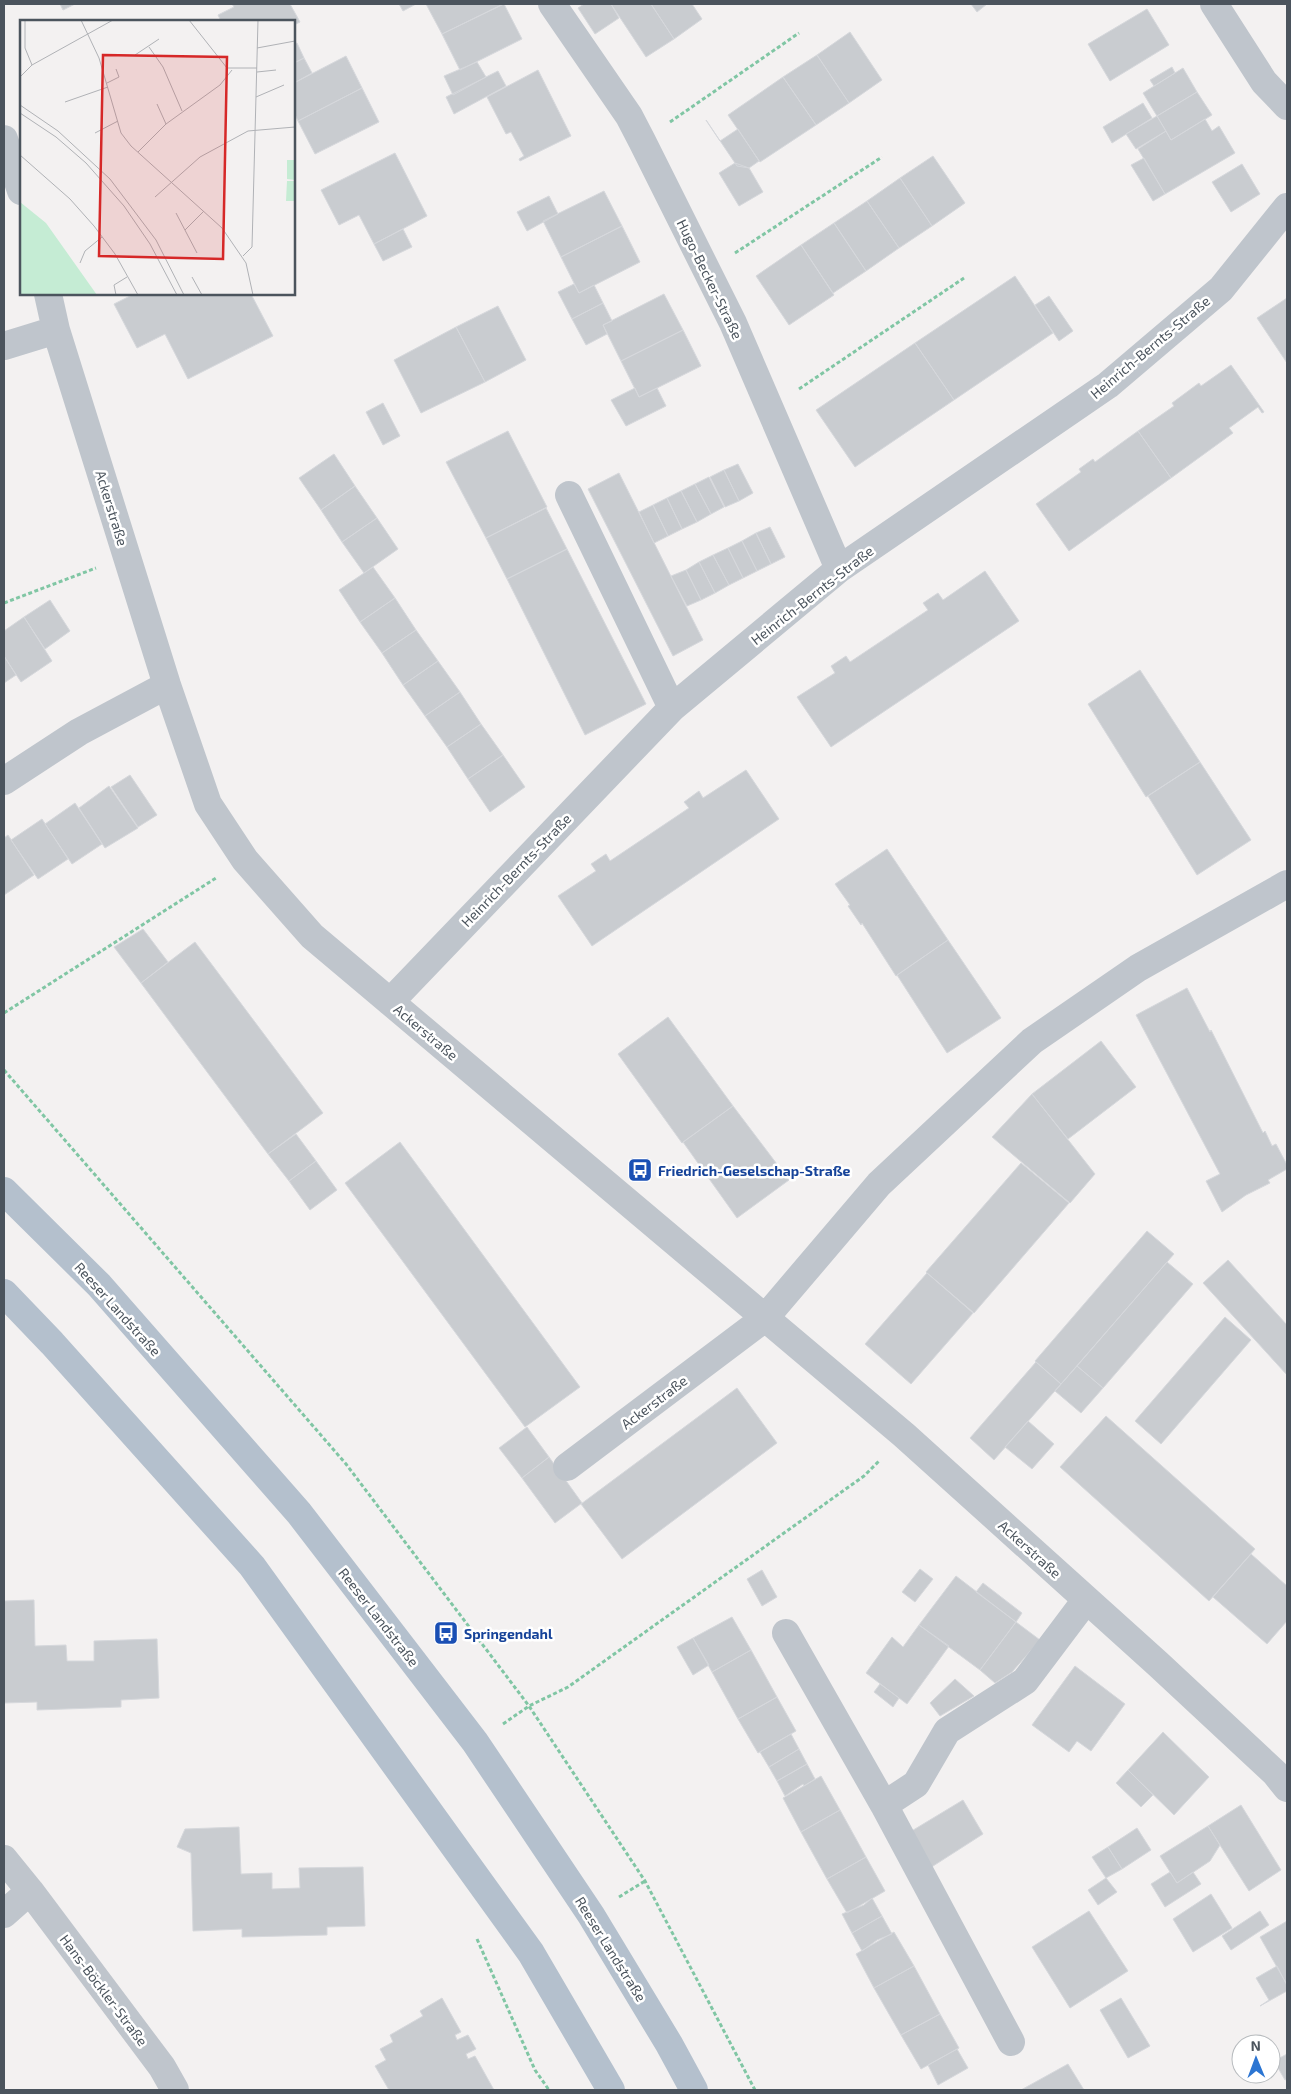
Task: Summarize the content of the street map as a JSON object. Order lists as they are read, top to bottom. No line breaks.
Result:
{"streets":{"main road":["Reeser Landstraße"],"street":["Hugo-Becker-Straße","Heinrich-Bernts-Straße","Ackerstraße","Hans-Böckler-Straße"]},"crossings":[["Hugo-Becker-Straße","Heinrich-Bernts-Straße"],["Heinrich-Bernts-Straße","Ackerstraße"]],"places":{"bus stop":["Friedrich-Geselschap-Straße","Springendahl"]},"north":"top"}
